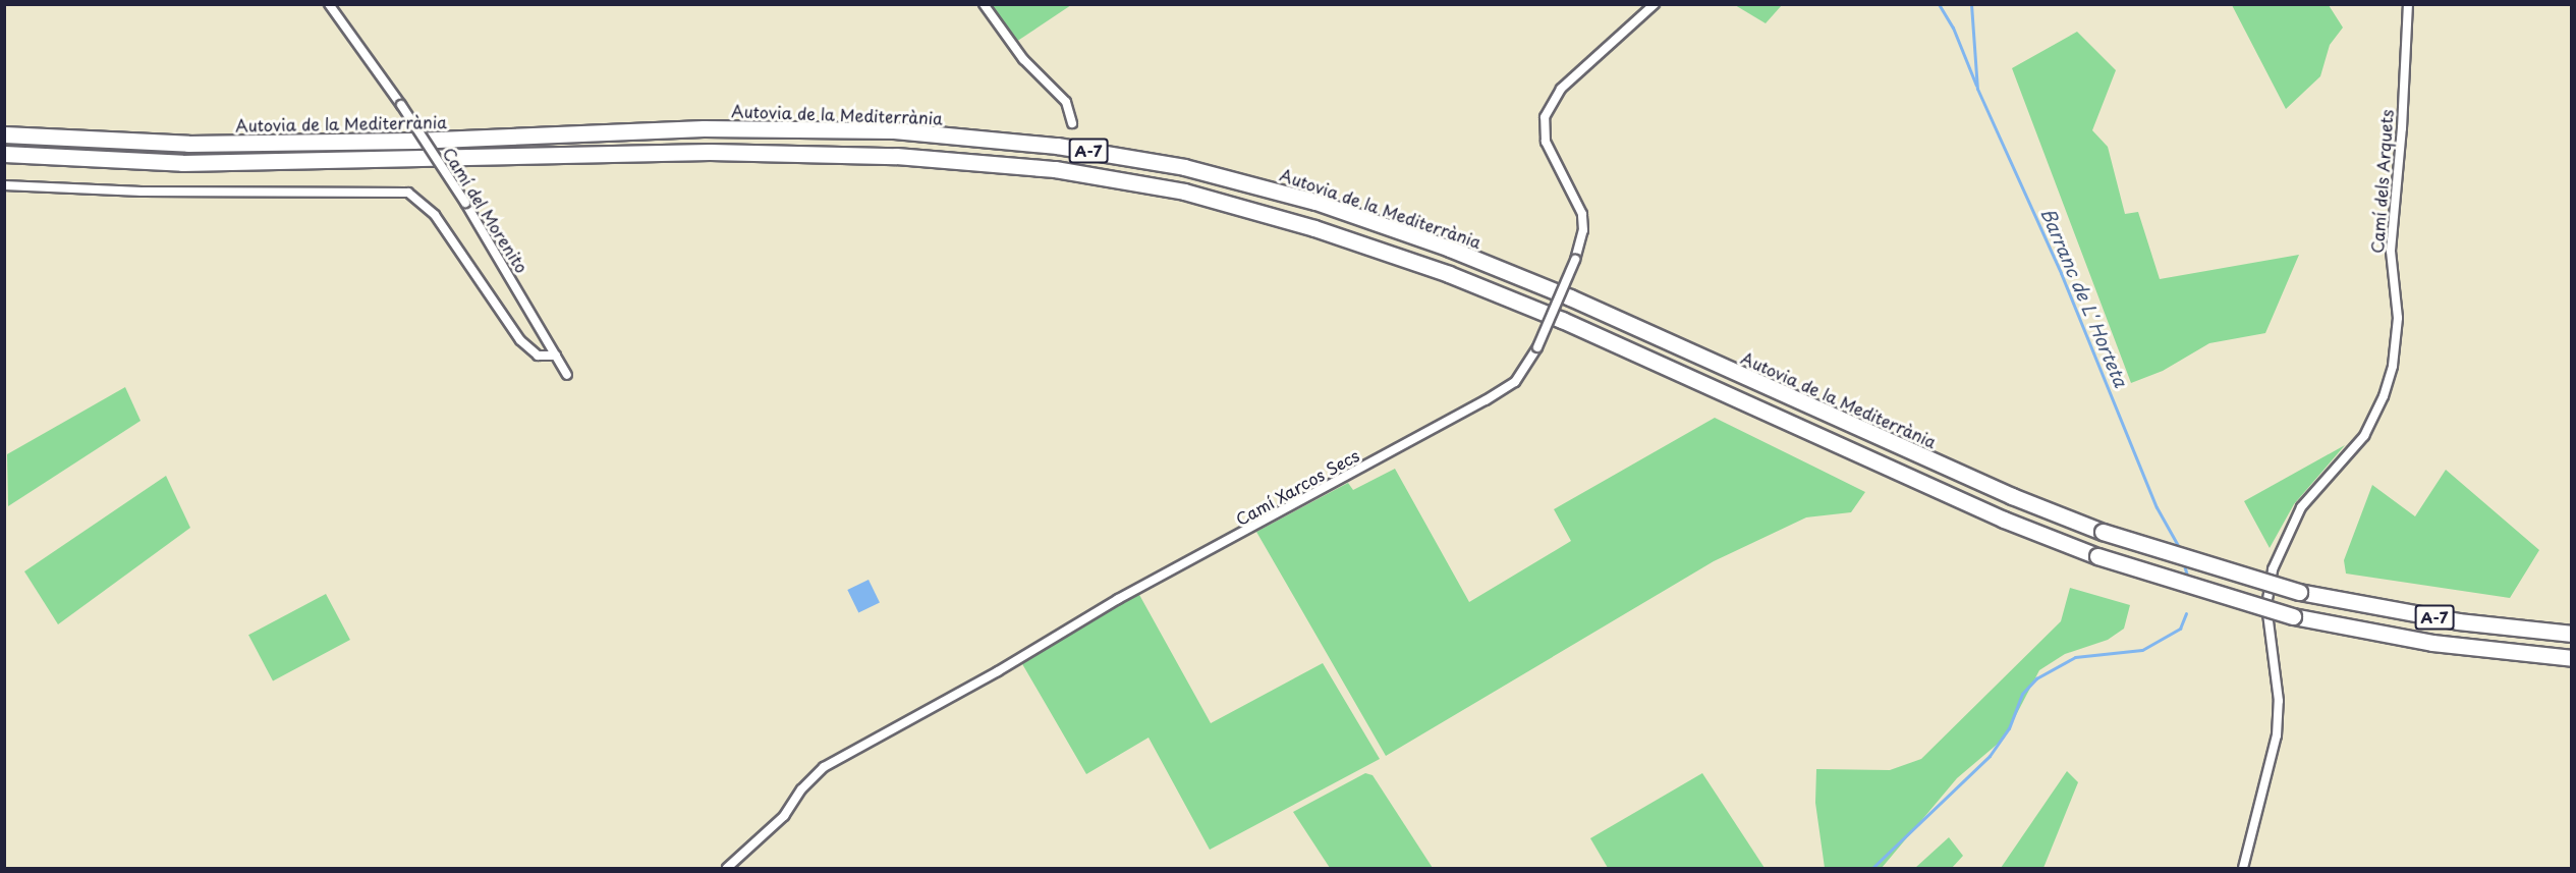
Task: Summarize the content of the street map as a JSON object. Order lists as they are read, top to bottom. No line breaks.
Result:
{"streets":{"highway":["Autovia de la Mediterrània","A-7"],"street":["Camí dels Arquets","Camí del Morenito","Camí Xarcos Secs"]},"water":["Barranc de L' Horteta"]}
